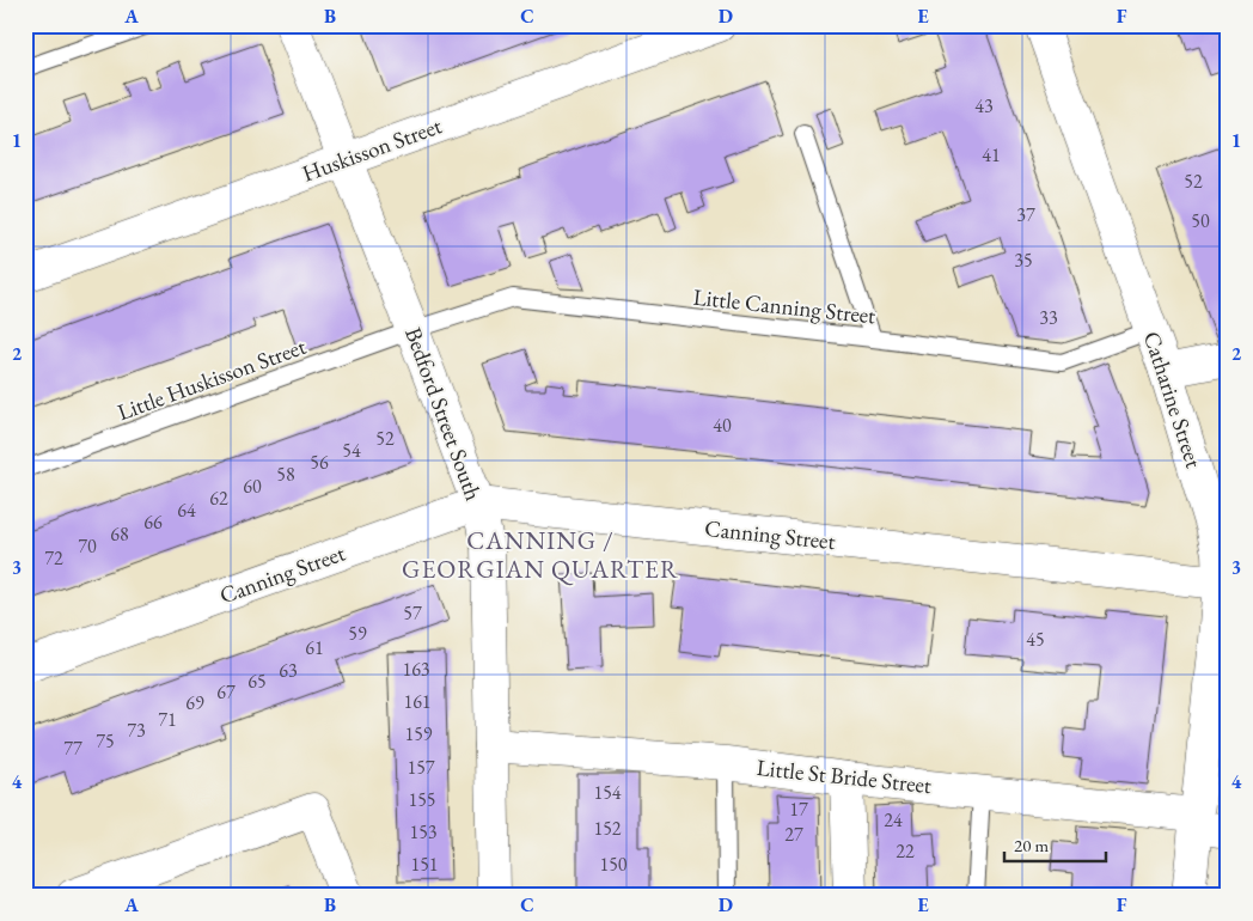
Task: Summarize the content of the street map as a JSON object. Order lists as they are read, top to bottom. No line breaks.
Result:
{"streets":{"street":["Huskisson Street","Catharine Street","Bedford Street South","Canning Street","Little St Bride Street"],"lane":["Little Canning Street","Little Huskisson Street"]},"crossings":[["Huskisson Street","Bedford Street South"],["Little Canning Street","Little Huskisson Street"],["Little Canning Street","Catharine Street"],["Little Canning Street","Bedford Street South"],["Little Huskisson Street","Bedford Street South"],["Catharine Street","Canning Street"],["Catharine Street","Little St Bride Street"],["Bedford Street South","Canning Street"],["Bedford Street South","Little St Bride Street"]],"districts":["CANNING / GEORGIAN QUARTER"],"house_numbers":["43","41","52","37","50","35","33","40","52","54","56","58","60","62","64","66","68","70","72","57","59","45","61","163","63","65","67","161","69","71","73","159","75","77","157","154","155","17","24","152","153","27","22","151","150"],"scale_bar":"20 m","grid":{"columns":["A","B","C","D","E","F"],"rows":["1","2","3","4"]}}
